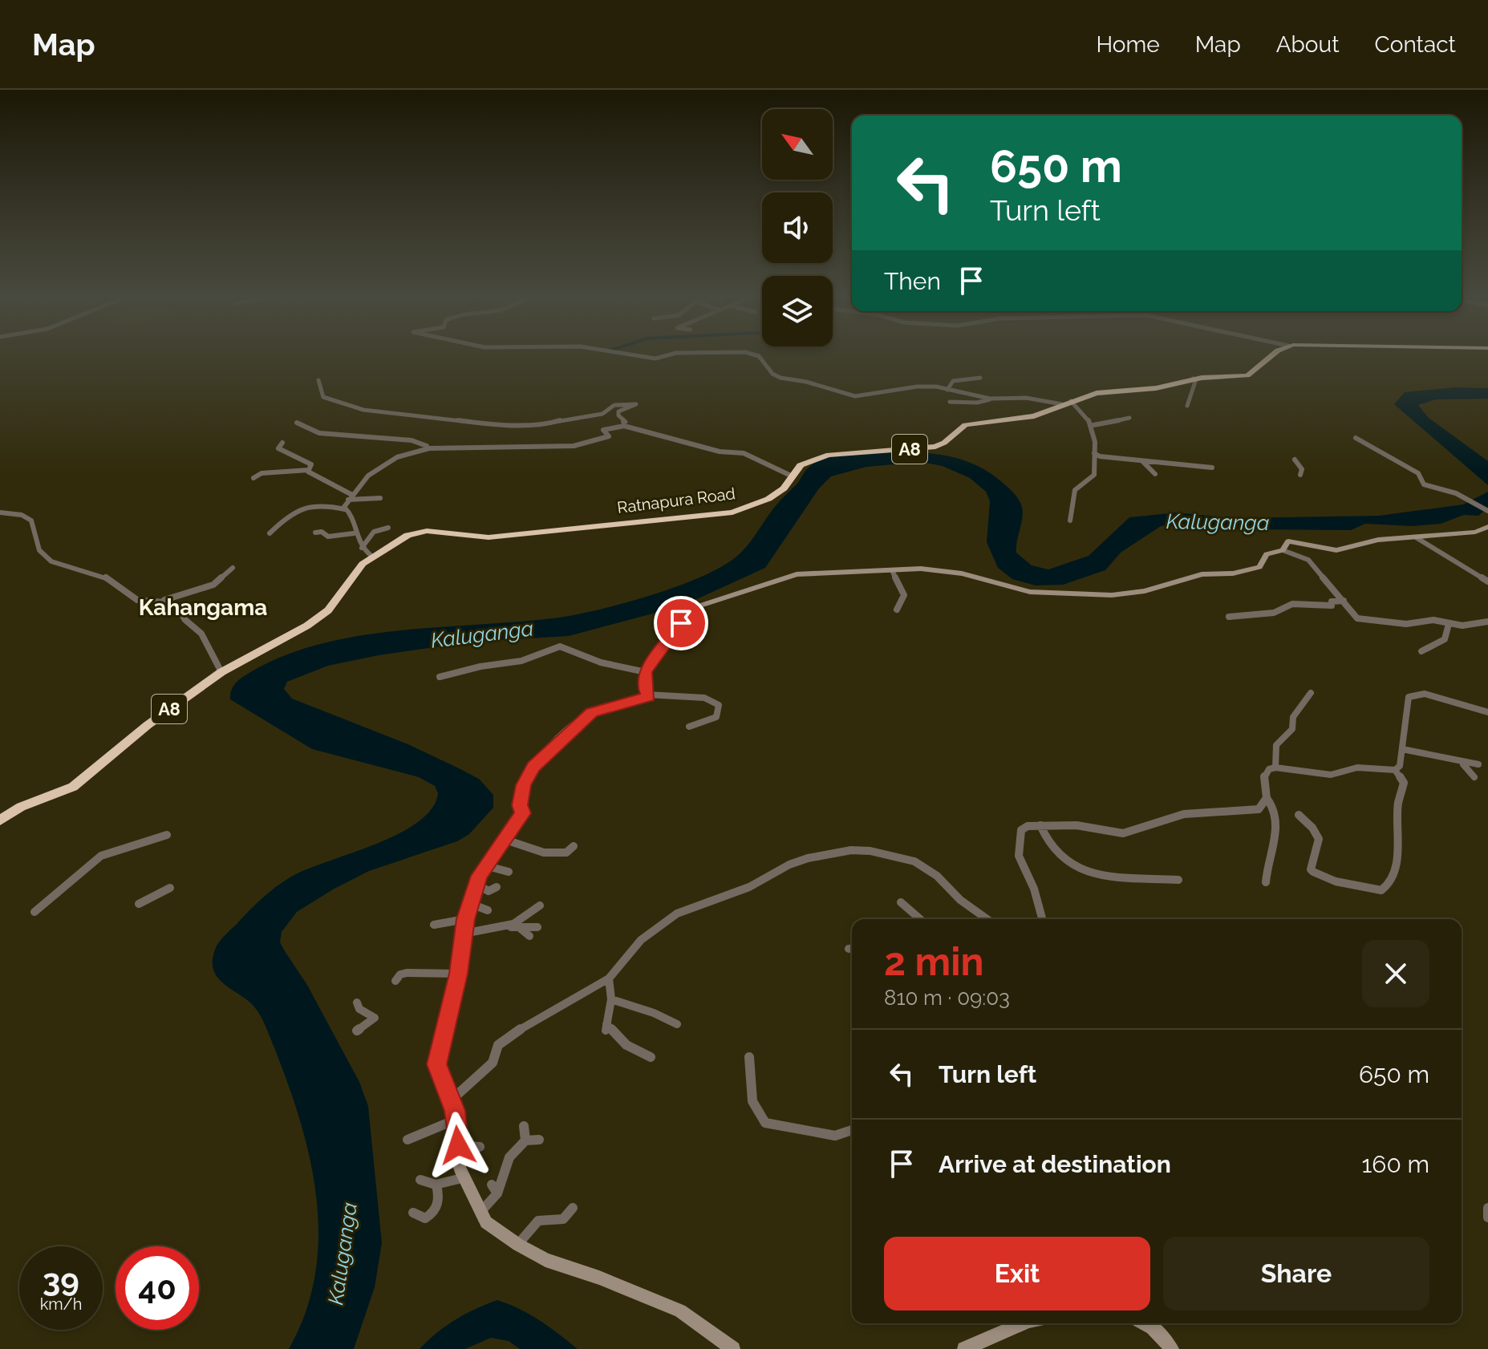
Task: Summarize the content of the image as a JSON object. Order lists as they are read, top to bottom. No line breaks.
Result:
{"streets":{"highway":["A8","Ratnapura Road"]},"districts":["Kahangama"],"water":["Kaluganga"],"north":"top left","page":{"header":"Map","nav":["Home","Map","About","Contact"],"turn":["650 m","Turn left"],"then":"Then","heading":["2 min","810 m · 09:03"],"list":[{"name":"Turn left","value":"650 m"},{"name":"Arrive at destination","value":"160 m"}],"buttons":["Exit","Share"],"speed":"39 km/h","limit":"40"}}
